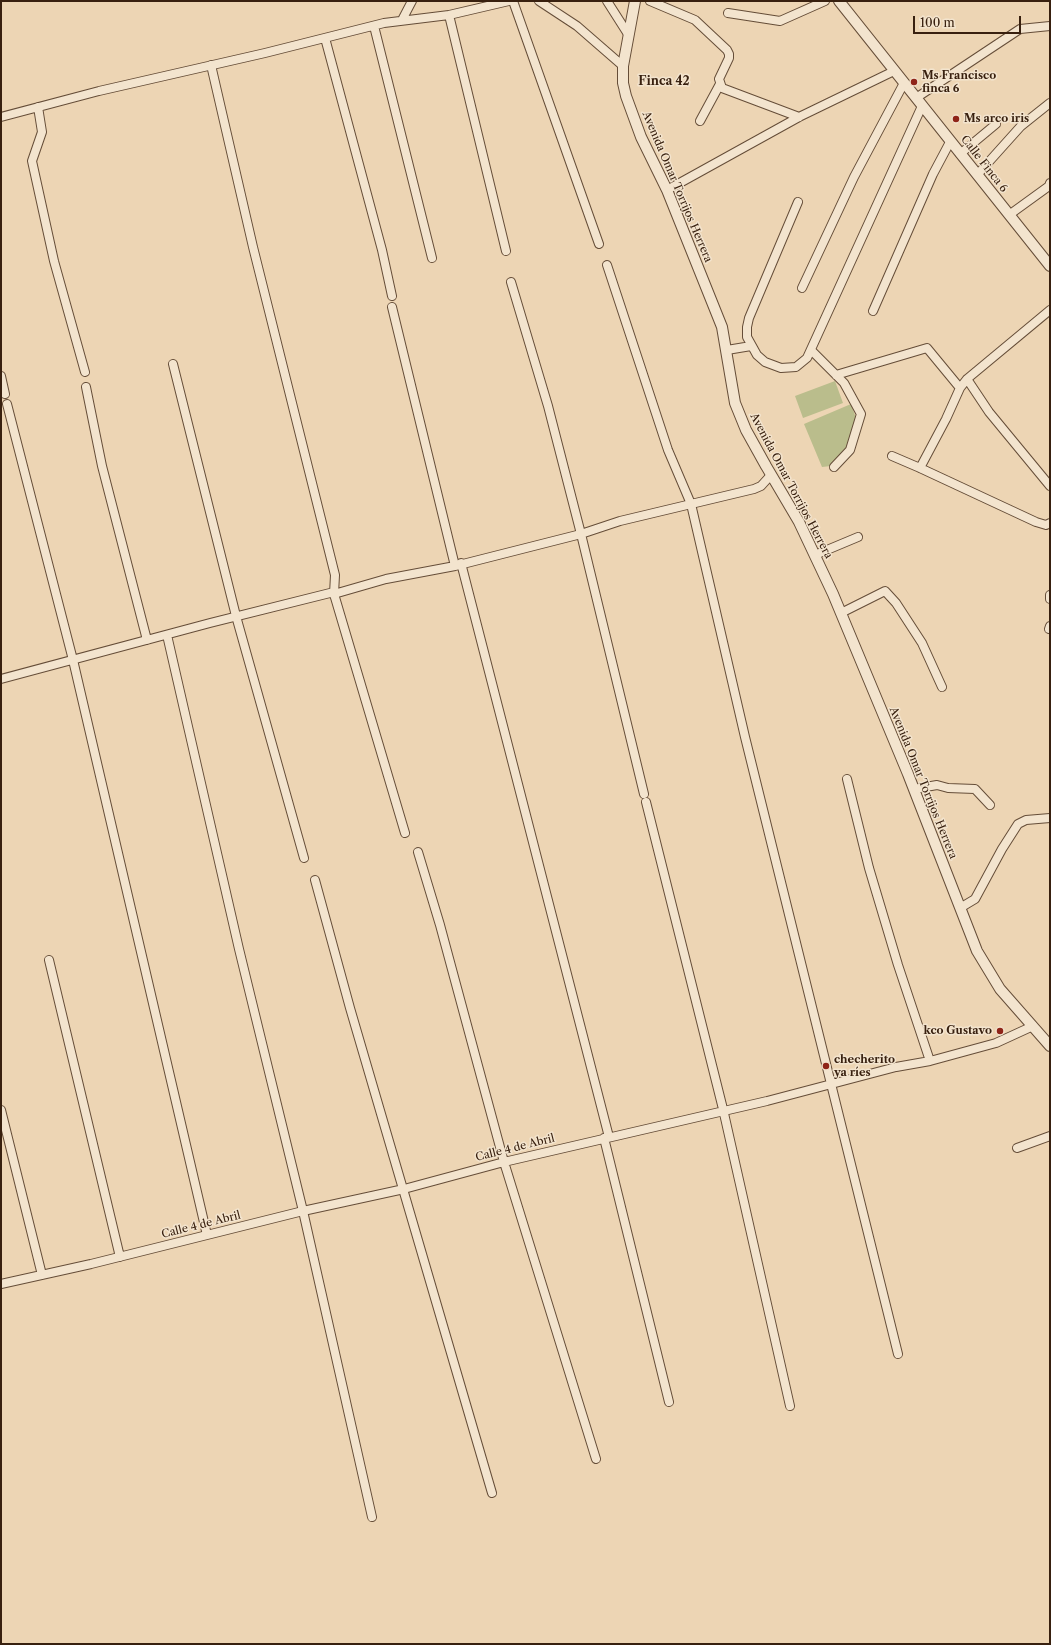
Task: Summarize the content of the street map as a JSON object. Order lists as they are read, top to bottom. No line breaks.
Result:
{"streets":{"street":["Calle Finca 6","Avenida Omar Torrijos Herrera","Calle 4 de Abril"]},"crossings":[["Avenida Omar Torrijos Herrera","Calle 4 de Abril"]],"districts":["Finca 42"],"places":["Ms Francisco finca 6","Ms arco iris","kco Gustavo","checherito ya ríes"],"scale_bar":"100 m"}
